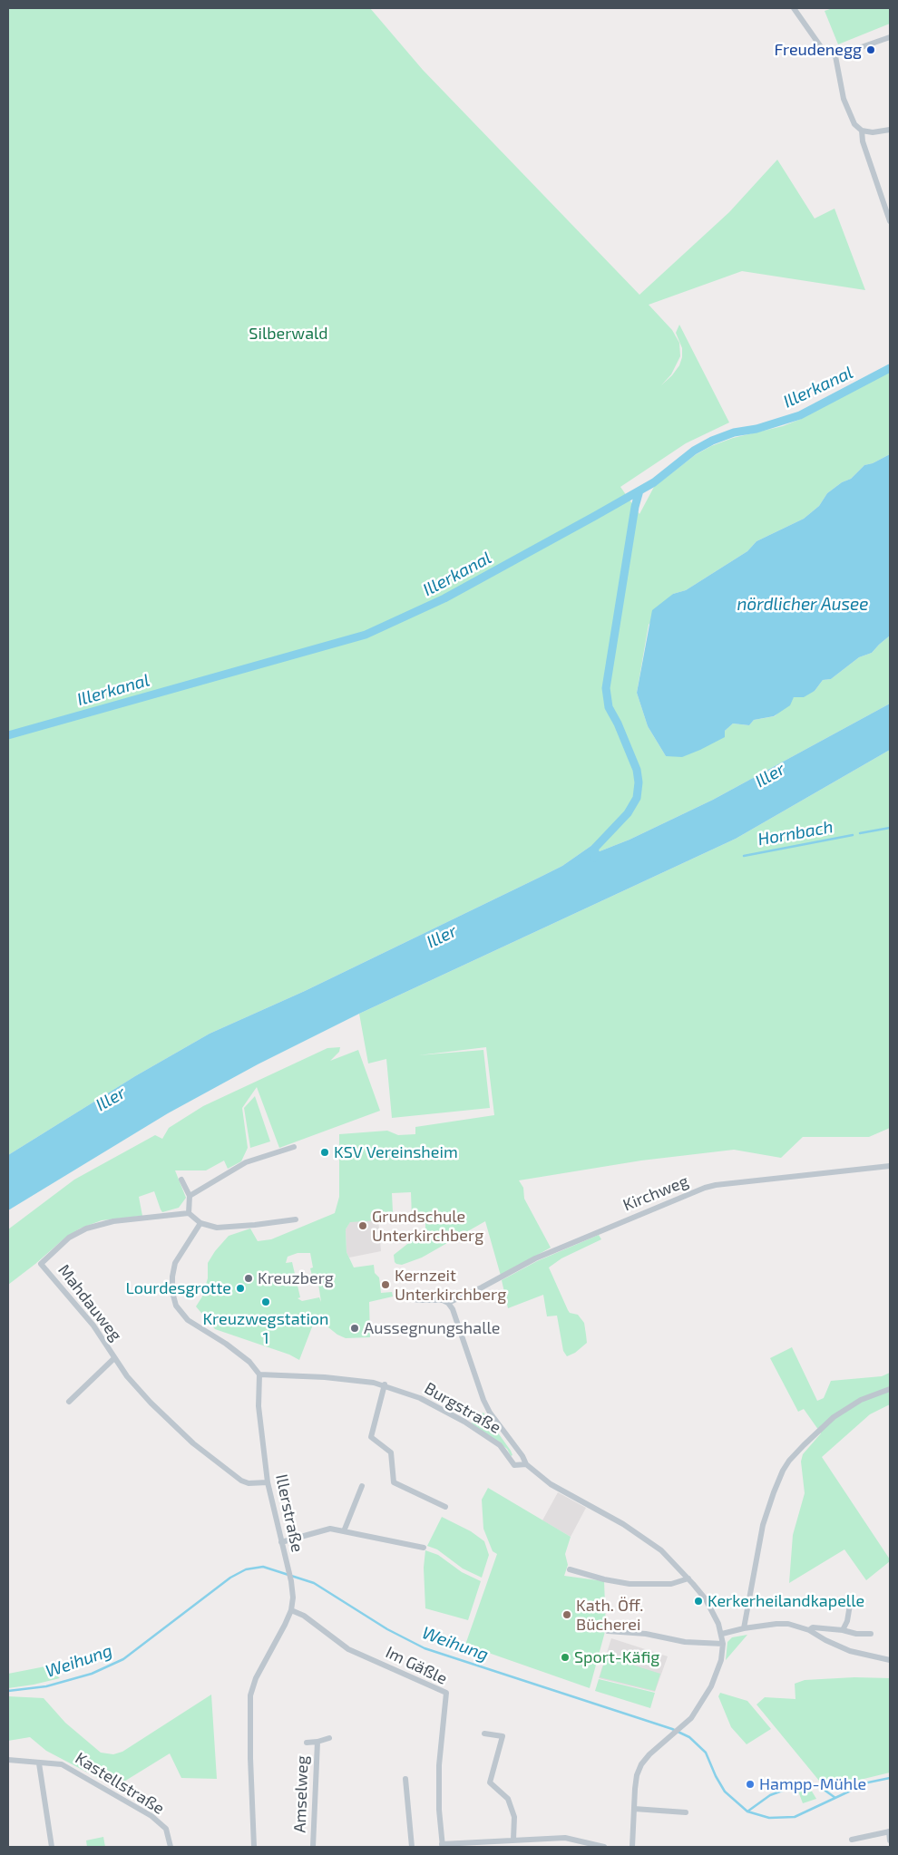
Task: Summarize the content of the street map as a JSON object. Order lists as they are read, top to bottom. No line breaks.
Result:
{"streets":{"street":["Kirchweg","Mahdauweg","Burgstraße","Illerstraße","Im Gäßle","Kastellstraße","Amselweg"]},"crossings":[["Mahdauweg","Illerstraße"],["Burgstraße","Illerstraße"],["Illerstraße","Im Gäßle"]],"water":["Illerkanal","nördlicher Ausee","Iller","Hornbach","Weihung"],"parks":["Silberwald"],"places":["Freudenegg","KSV Vereinsheim","Grundschule Unterkirchberg","Kreuzberg","Kernzeit Unterkirchberg","Lourdesgrotte","Kreuzwegstation 1","Aussegnungshalle","Kerkerheilandkapelle","Kath. Öff. Bücherei","Sport-Käfig","Hampp-Mühle"]}
